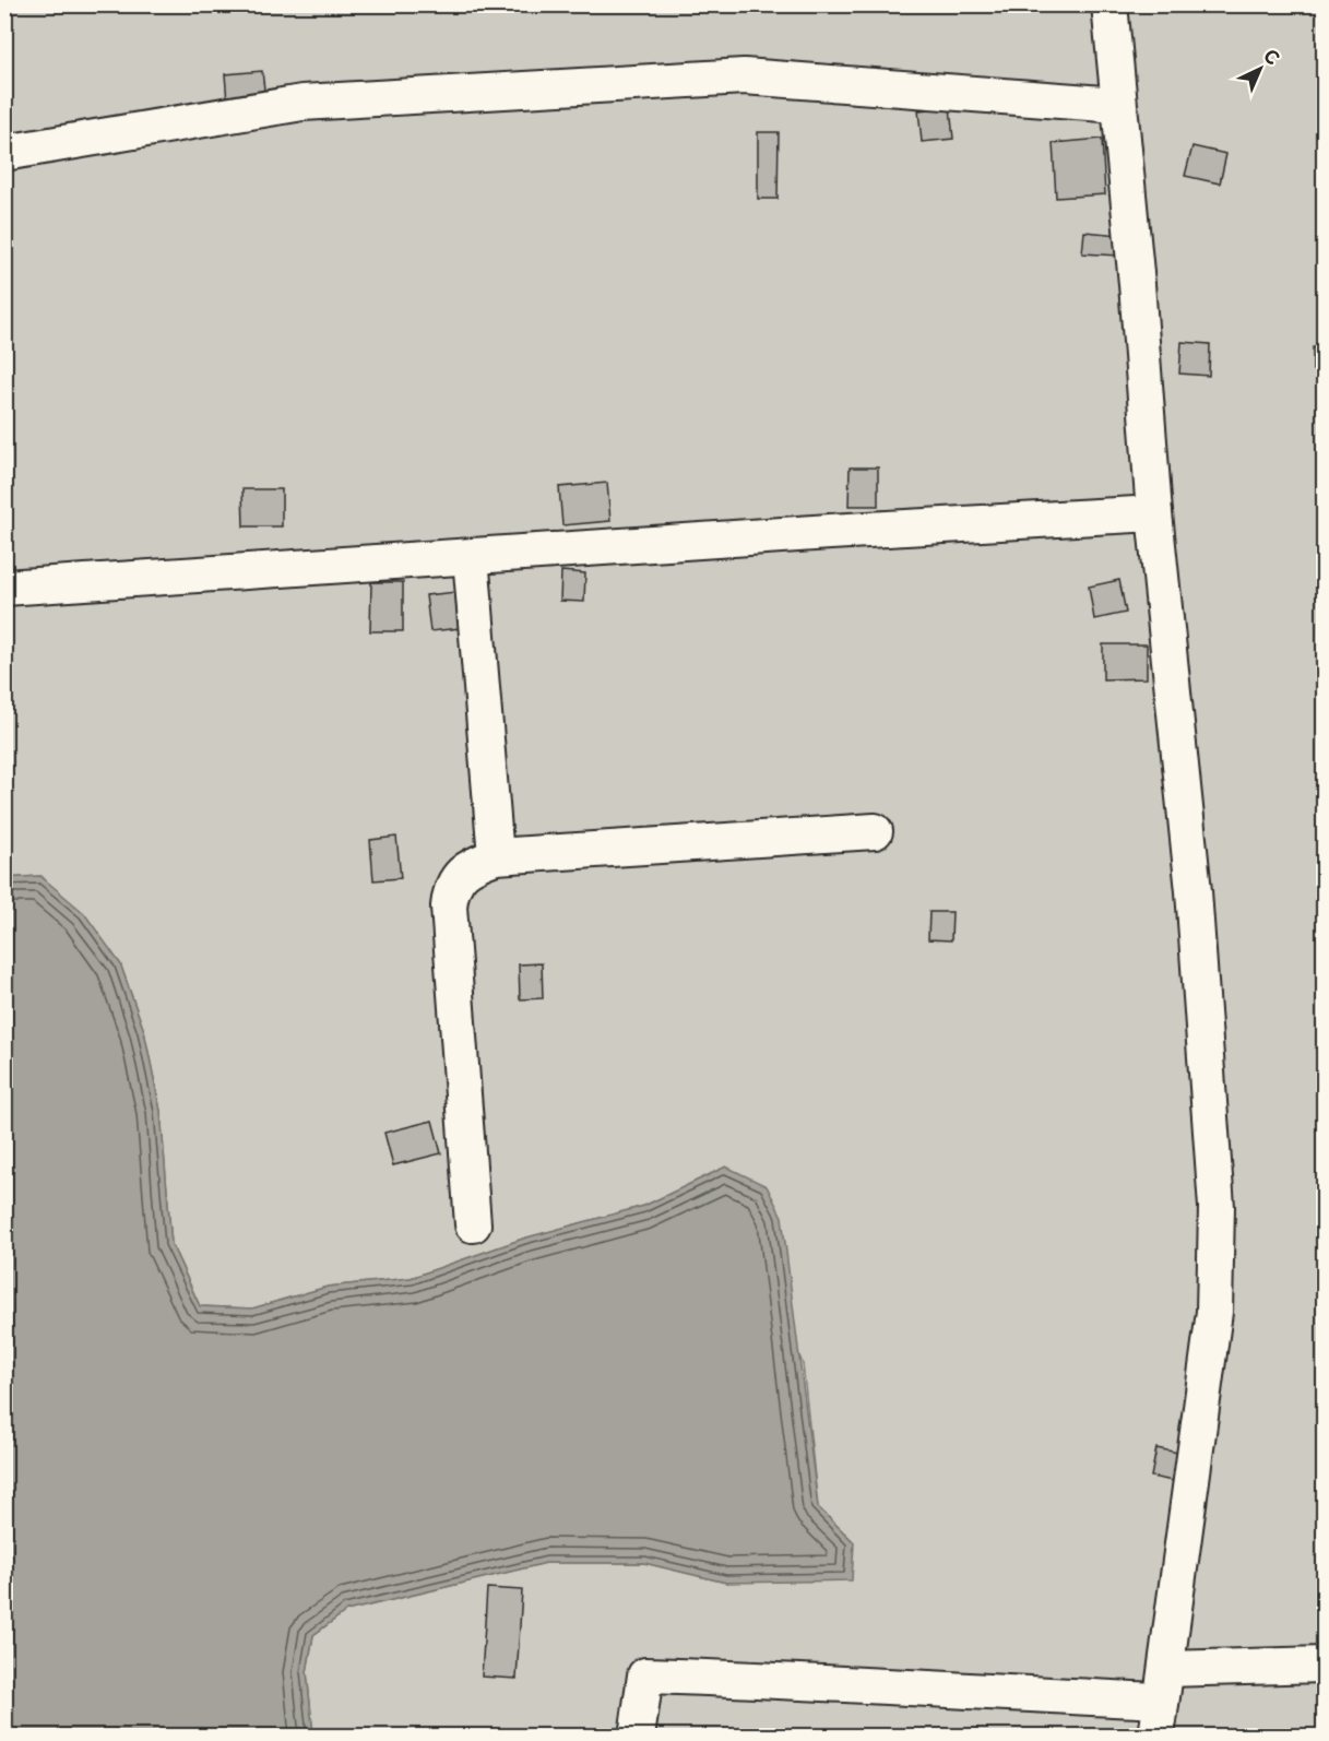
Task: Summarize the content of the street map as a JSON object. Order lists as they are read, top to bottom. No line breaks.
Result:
{"north":"top right"}
